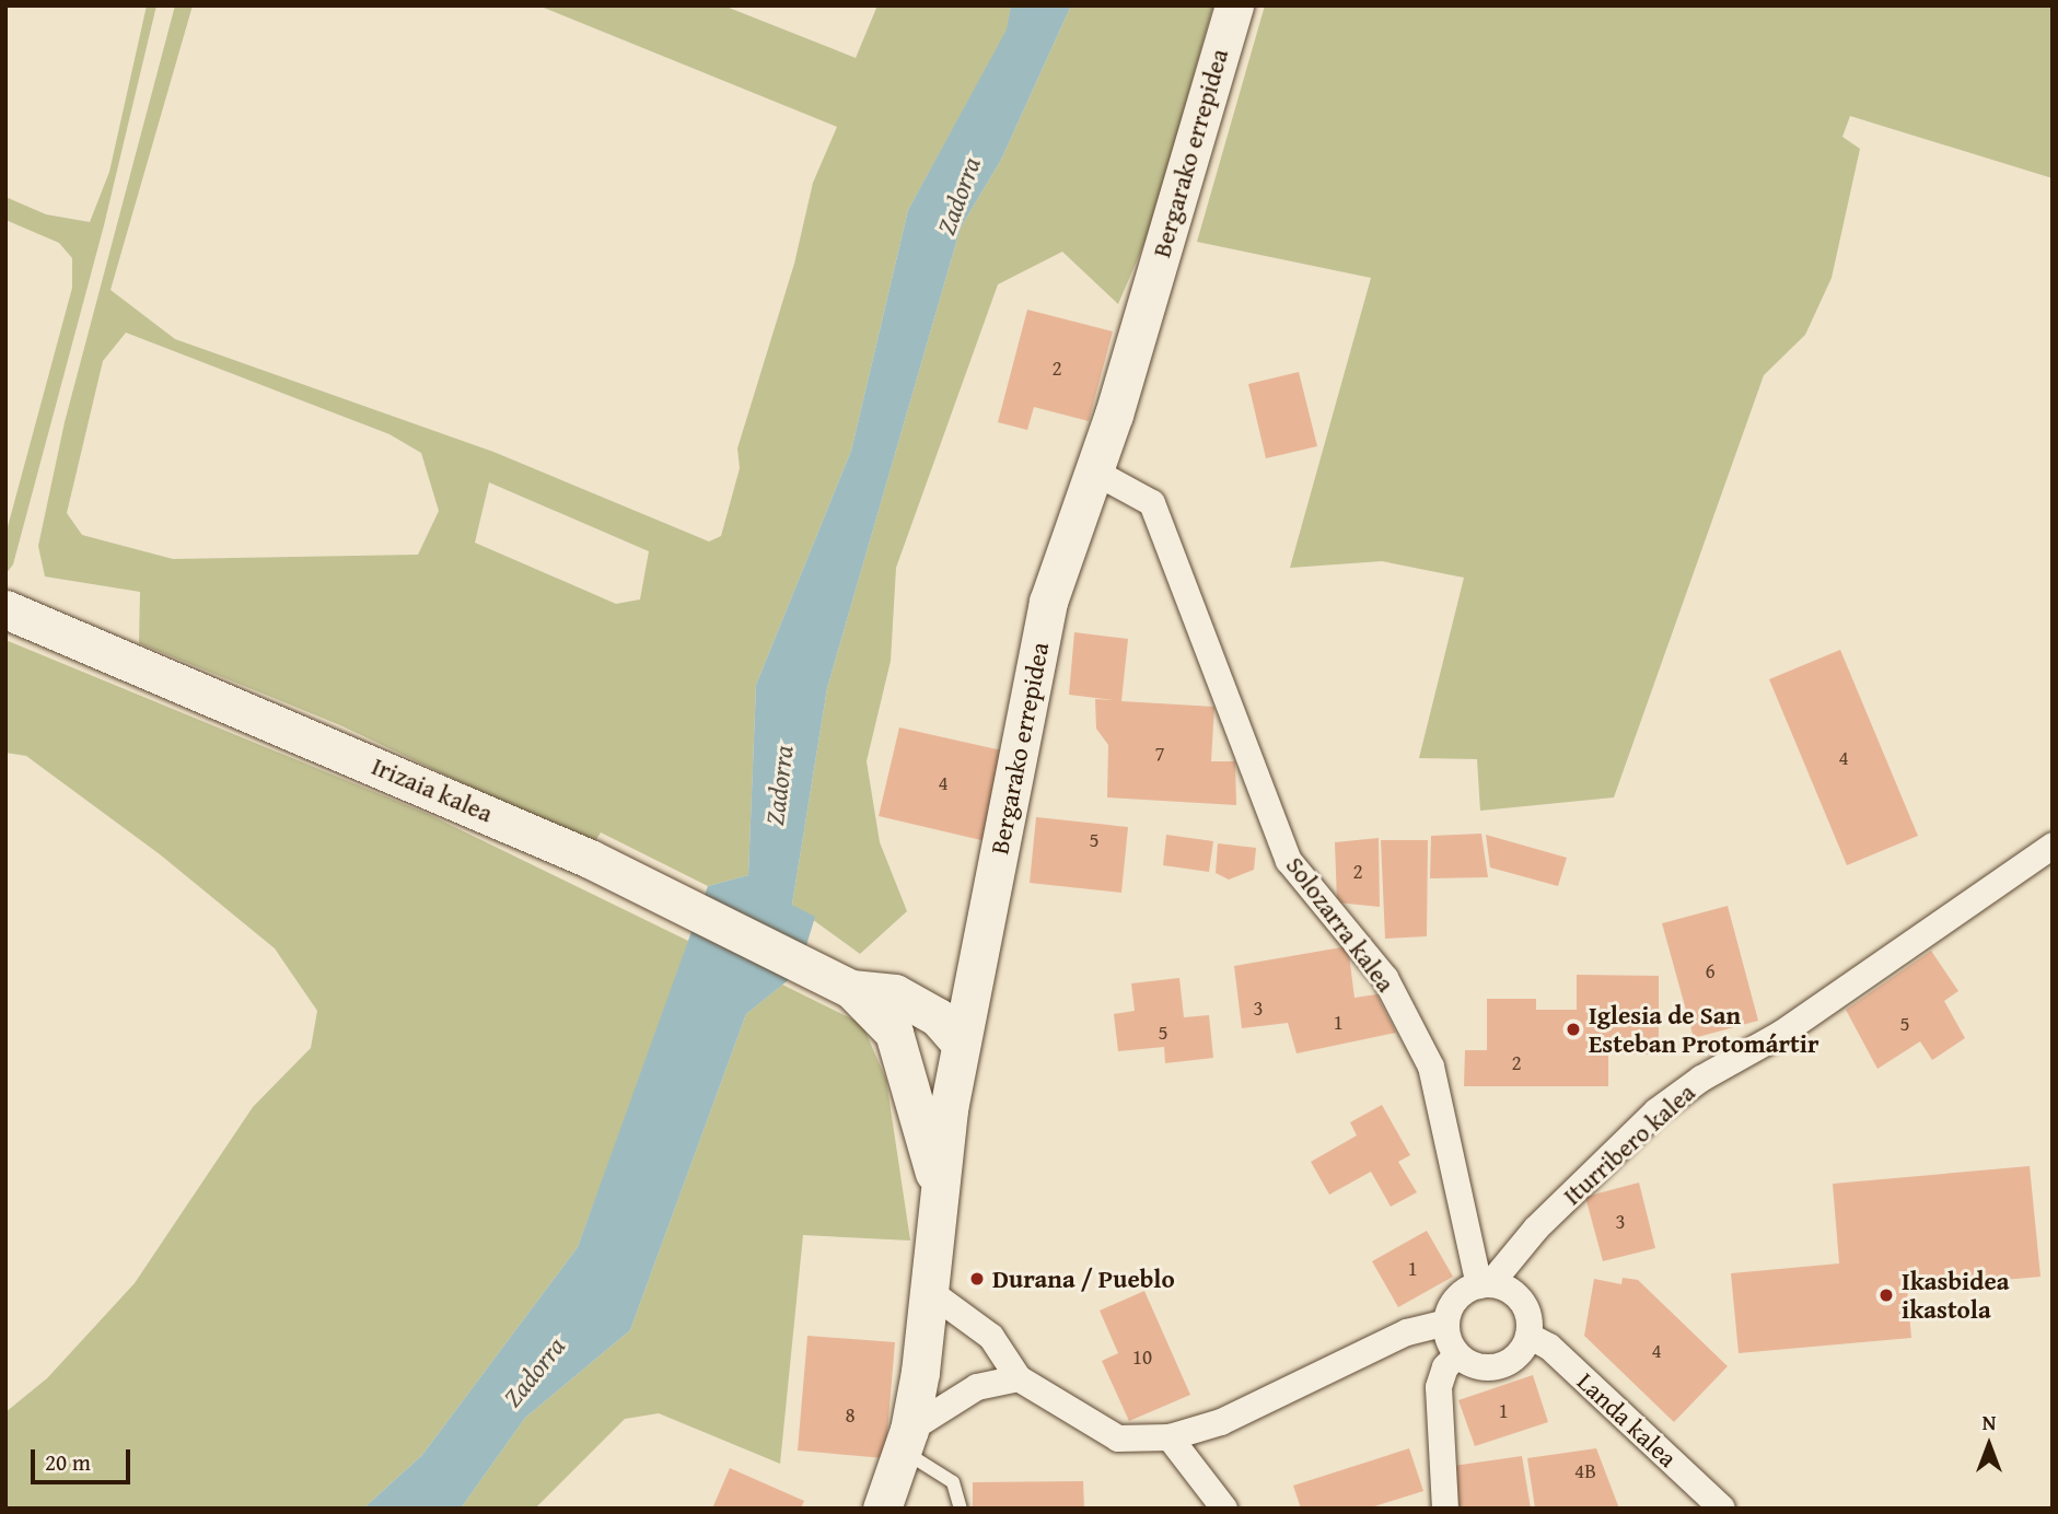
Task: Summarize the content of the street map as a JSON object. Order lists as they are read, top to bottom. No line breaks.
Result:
{"streets":{"street":["Bergarako errepidea","Irizaia kalea","Solozarra kalea","Iturribero kalea","Landa kalea"]},"crossings":[["Bergarako errepidea","Irizaia kalea"],["Bergarako errepidea","Solozarra kalea"],["Solozarra kalea","Iturribero kalea"],["Solozarra kalea","Landa kalea"],["Iturribero kalea","Landa kalea"]],"water":["Zadorra"],"places":["Iglesia de San Esteban Protomártir","Durana / Pueblo","Ikasbidea ikastola"],"house_numbers":["2","7","4","4","5","2","6","3","1","5","5","2","3","1","4","10","1","8","4B"],"scale_bar":"20 m","north":"top"}
